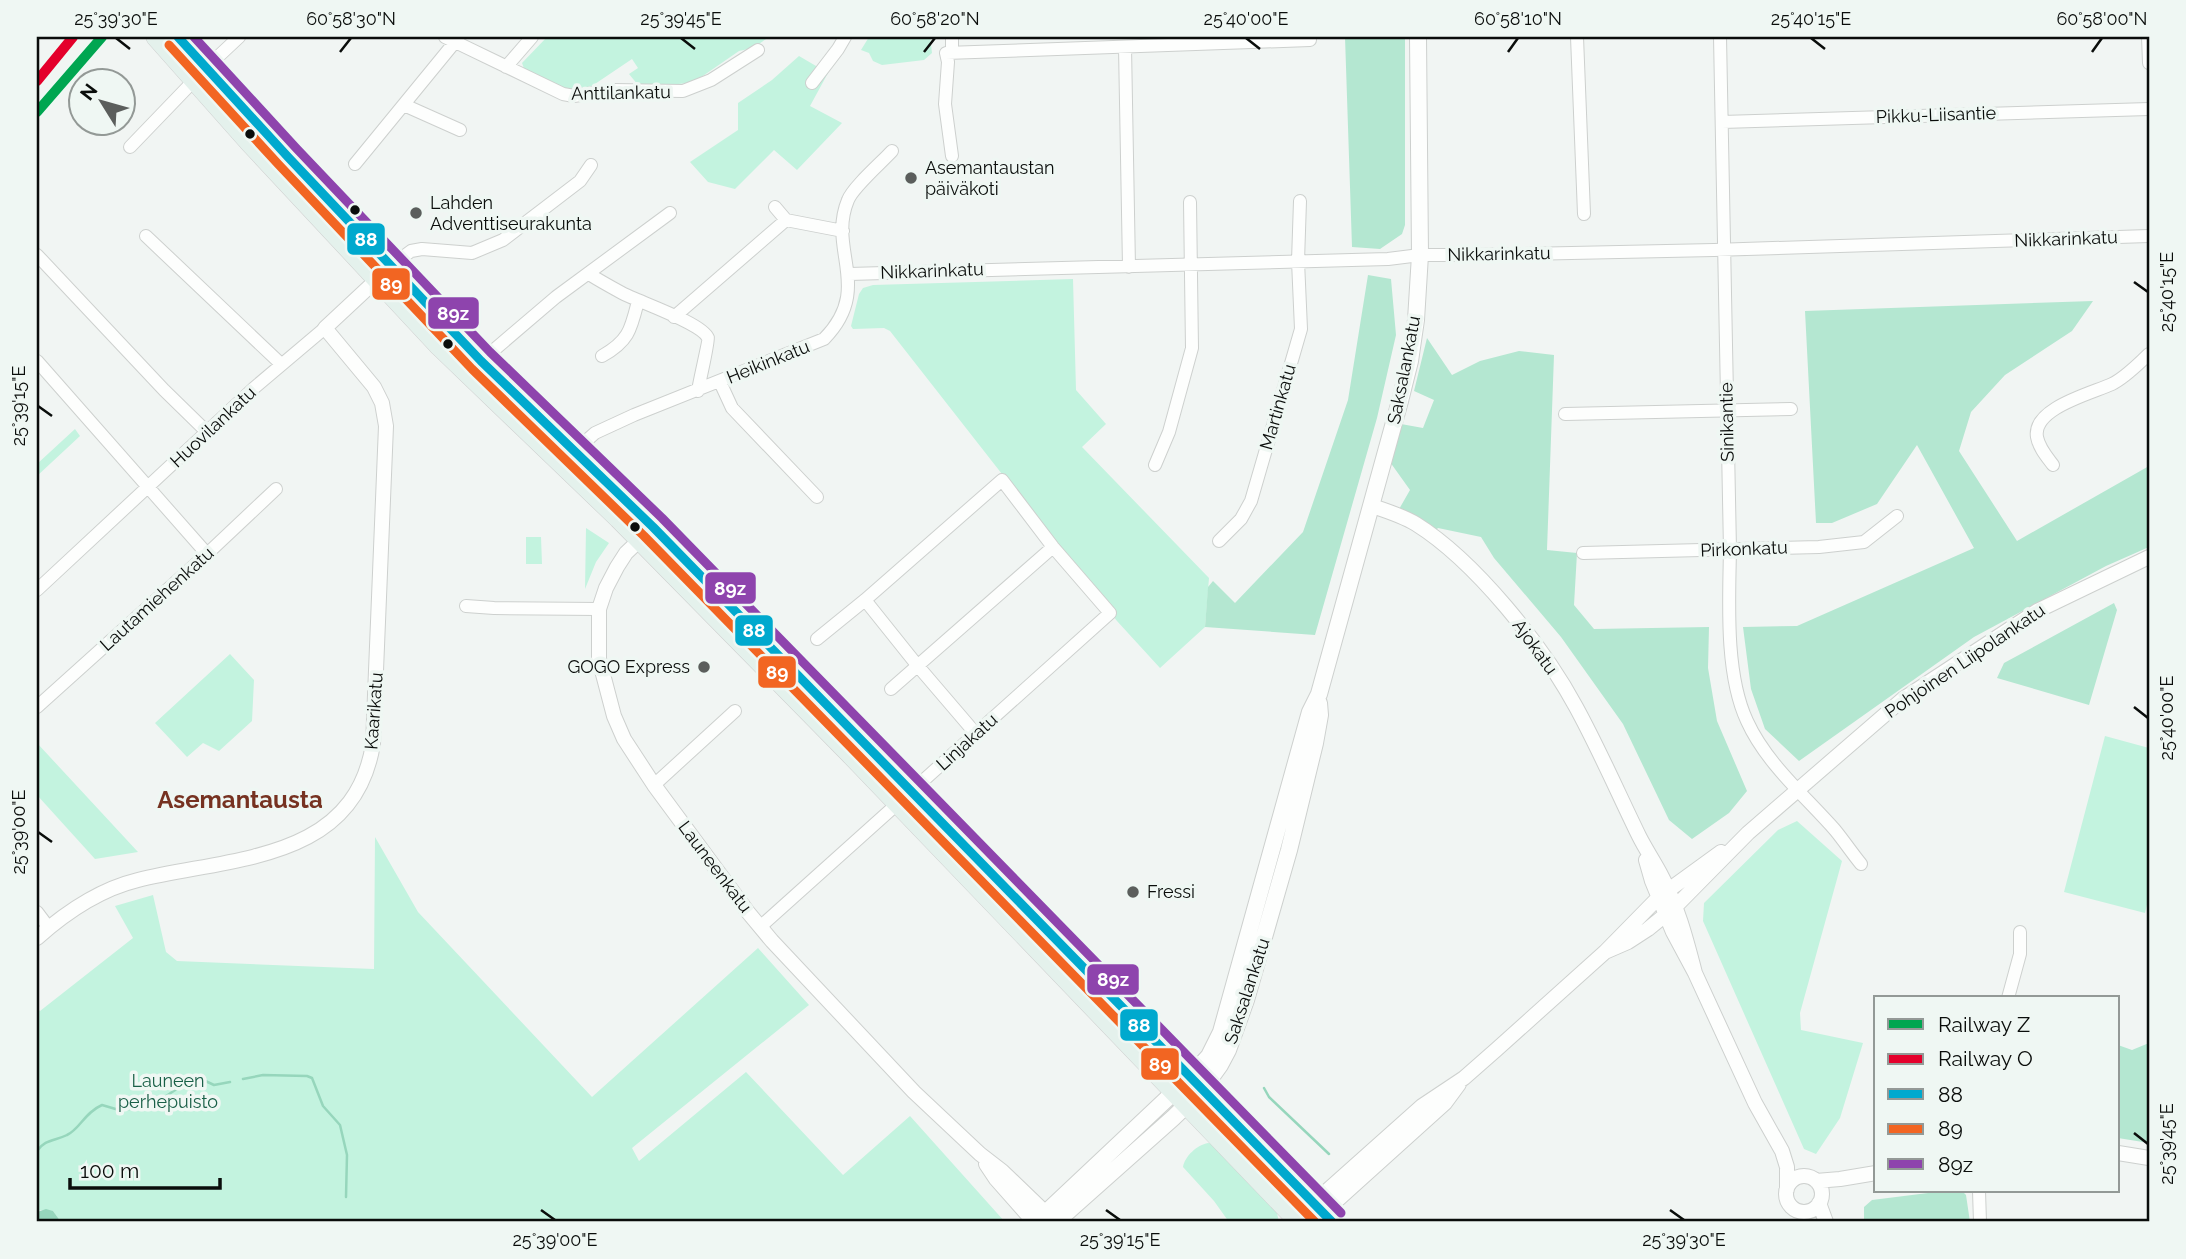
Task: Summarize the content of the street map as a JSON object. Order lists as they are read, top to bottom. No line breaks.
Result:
{"streets":{"main road":["Saksalankatu"],"street":["Anttilankatu","Pikku-Liisantie","Nikkarinkatu","Heikinkatu","Martinkatu","Sinikantie","Huovilankatu","Pirkonkatu","Lautamiehenkatu","Ajokatu","Pohjoinen Liipolankatu","Kaarikatu","Linjakatu","Launeenkatu"]},"crossings":[["Pikku-Liisantie","Sinikantie"],["Nikkarinkatu","Heikinkatu"],["Nikkarinkatu","Saksalankatu"],["Nikkarinkatu","Martinkatu"],["Nikkarinkatu","Sinikantie"],["Saksalankatu","Ajokatu"],["Saksalankatu","Launeenkatu"],["Sinikantie","Pirkonkatu"],["Sinikantie","Pohjoinen Liipolankatu"],["Huovilankatu","Kaarikatu"],["Ajokatu","Pohjoinen Liipolankatu"],["Linjakatu","Launeenkatu"]],"districts":["Asemantausta"],"parks":["Launeen perhepuisto"],"places":["Asemantaustan päiväkoti","Lahden Adventtiseurakunta","GOGO Express","Fressi"],"lines":["rail line Z","rail line O","transit line 88","transit line 89z","transit line 89"],"legend":["Railway Z","Railway O","88","89","89z"],"scale_bar":"100 m","north":"top left","coordinates":["25°39'30\"E","60°58'30\"N","25°39'45\"E","60°58'20\"N","25°40'00\"E","60°58'10\"N","25°40'15\"E","60°58'00\"N","25°39'15\"E","25°39'00\"E"]}
